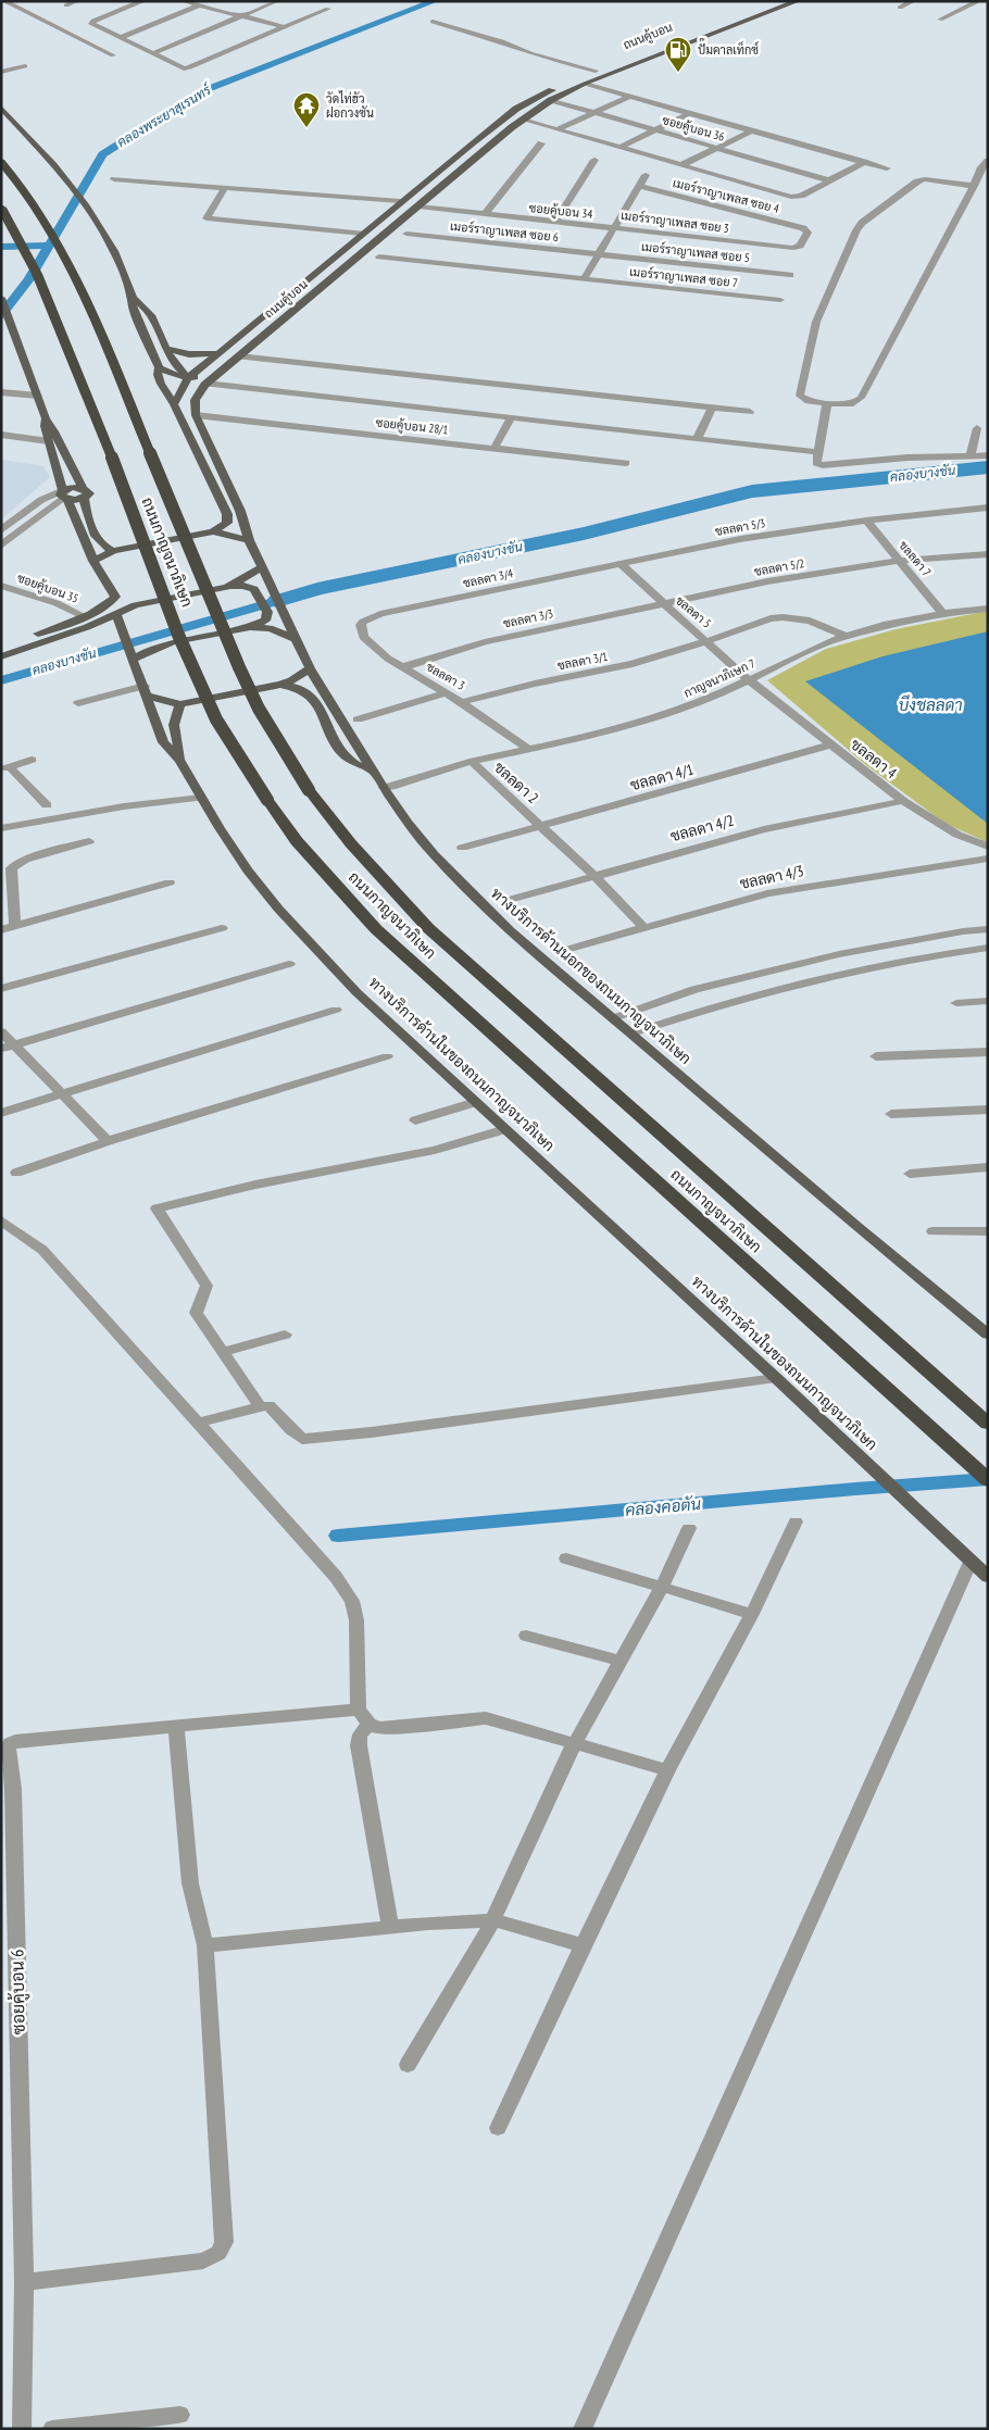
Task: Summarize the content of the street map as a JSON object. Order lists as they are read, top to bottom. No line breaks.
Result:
{"streets":{"highway":["ถนนกาญจนาภิเษก"],"main road":["ถนนคู้บอน","ทางบริการด้านนอกของถนนกาญจนาภิเษก","ทางบริการด้านในของถนนกาญจนาภิเษก"],"street":["ซอยคู้บอน 36","เมอร์ราญาเพลส ซอย 4","ซอยคู้บอน 34","เมอร์ราญาเพลส ซอย 3","เมอร์ราญาเพลส ซอย 6","เมอร์ราญาเพลส ซอย 5","เมอร์ราญาเพลส ซอย 7","ซอยคู้บอน 28/1","ชลลดา 5/3","ชลลดา 7","ชลลดา 5/2","ชลลดา 3/4","ซอยคู้บอน 35","ชลลดา 5","ชลลดา 3/3","ชลลดา 3/1","ชลลดา 3","กาญจนาภิเษก 7","ชลลดา 4","ชลลดา 4/1","ชลลดา 2","ชลลดา 4/2","ชลลดา 4/3","ซอยคู้บอน 6"]},"crossings":[["ถนนคู้บอน","ซอยคู้บอน 36"],["ถนนคู้บอน","ซอยคู้บอน 34"],["เมอร์ราญาเพลส ซอย 4","เมอร์ราญาเพลส ซอย 3"],["ซอยคู้บอน 34","เมอร์ราญาเพลส ซอย 3"],["เมอร์ราญาเพลส ซอย 6","เมอร์ราญาเพลส ซอย 5"],["ชลลดา 5/3","ชลลดา 7"],["ชลลดา 5/3","ชลลดา 3/4"],["ชลลดา 5/3","ชลลดา 5"],["ชลลดา 7","ชลลดา 5/2"],["ชลลดา 7","กาญจนาภิเษก 7"],["ชลลดา 5/2","ชลลดา 5"],["ชลลดา 5/2","ชลลดา 3/3"],["ชลลดา 3/4","ชลลดา 5"],["ชลลดา 3/4","ชลลดา 3"],["ชลลดา 5","ชลลดา 3/3"],["ชลลดา 5","ชลลดา 3/1"],["ชลลดา 5","กาญจนาภิเษก 7"],["ชลลดา 5","ชลลดา 4"],["ชลลดา 3/3","ชลลดา 3"],["ชลลดา 3/1","ชลลดา 3"],["ชลลดา 3/1","กาญจนาภิเษก 7"],["ชลลดา 3","กาญจนาภิเษก 7"],["กาญจนาภิเษก 7","ชลลดา 4"],["กาญจนาภิเษก 7","ชลลดา 2"],["กาญจนาภิเษก 7","ทางบริการด้านนอกของถนนกาญจนาภิเษก"],["ชลลดา 4","ชลลดา 4/1"],["ชลลดา 4","ชลลดา 4/2"],["ชลลดา 4/1","ชลลดา 2"],["ชลลดา 2","ชลลดา 4/2"],["ชลลดา 2","ชลลดา 4/3"]],"water":["คลองพระยาสุเรนทร์","คลองบางชัน","บึงชลลดา","คลองคอตัน"],"places":{"fuel station":["ปั๊มคาลเท็กซ์"],"temple":["วัดไท่ฮัว ฝอกวงซัน"]}}
